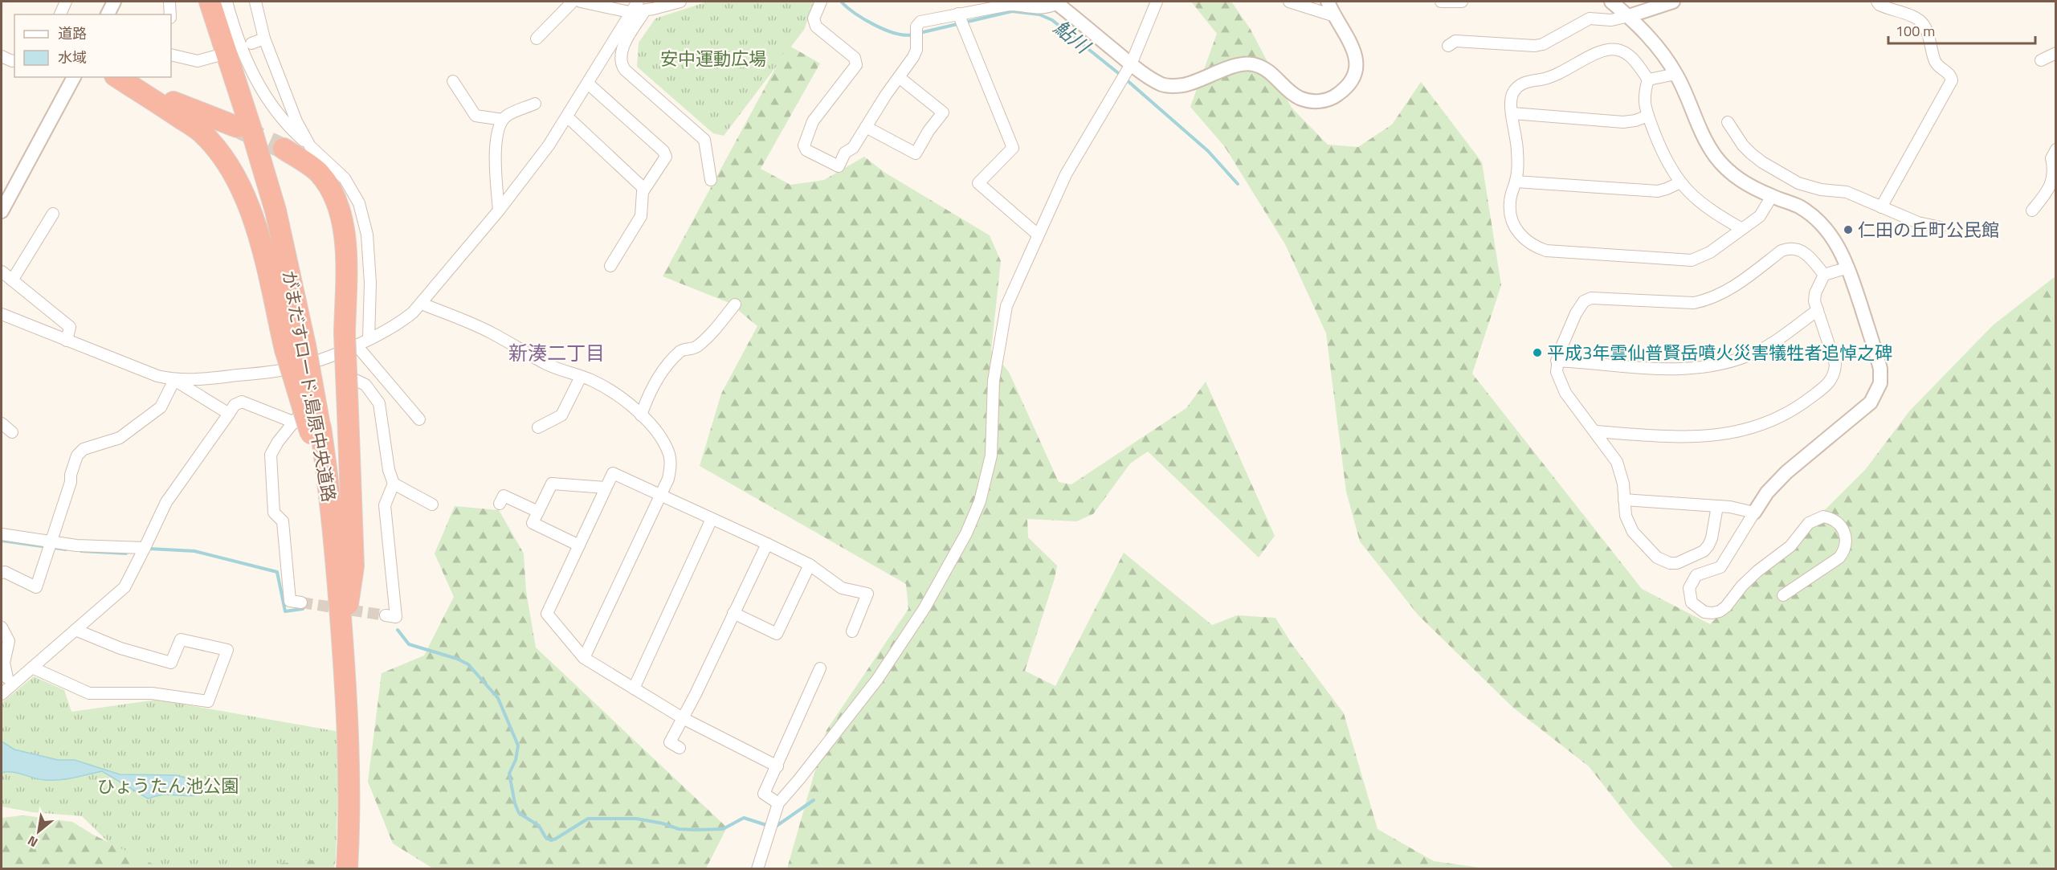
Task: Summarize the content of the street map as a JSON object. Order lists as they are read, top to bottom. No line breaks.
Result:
{"streets":{"highway":["がまだすロード;島原中央道路"]},"districts":["新湊二丁目"],"water":["鮎川"],"parks":["安中運動広場","ひょうたん池公園"],"places":["仁田の丘町公民館","平成3年雲仙普賢岳噴火災害犠牲者追悼之碑"],"legend":["道路","水域"],"scale_bar":"100 m","north":"bottom left"}
